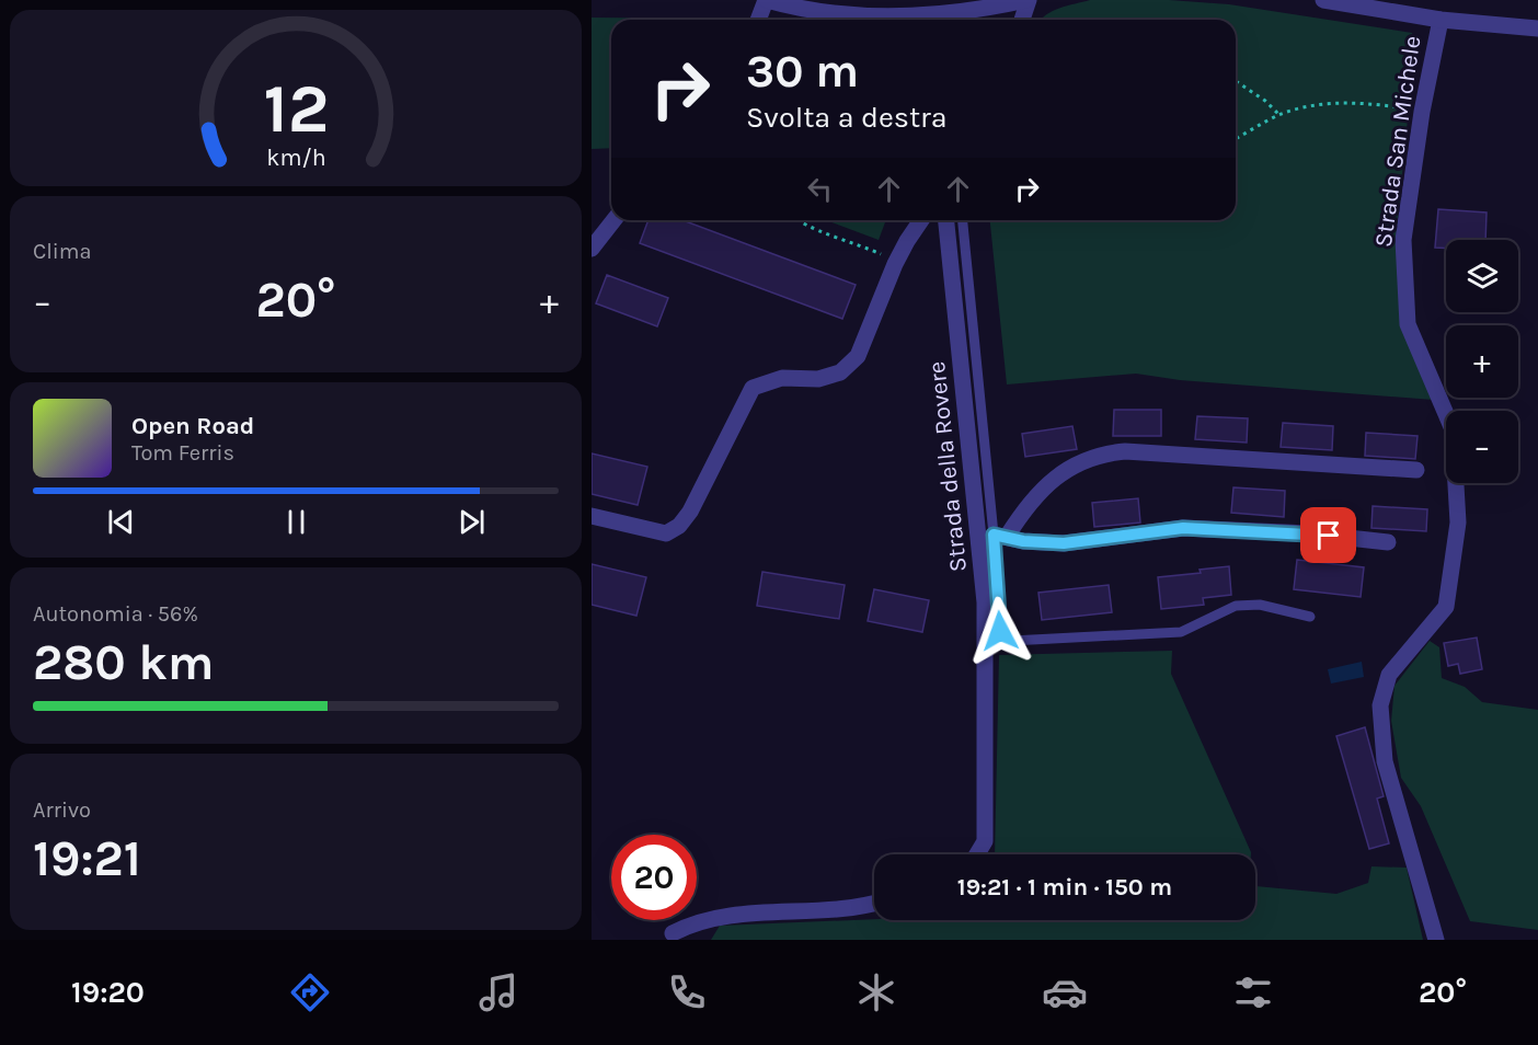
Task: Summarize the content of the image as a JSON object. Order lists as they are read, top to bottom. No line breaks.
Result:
{"streets":{"street":["Strada San Michele","Strada della Rovere"]},"page":{"turn":["30 m","Svolta a destra"],"tile":["Clima",["Autonomia · 56%","280 km"],["Arrivo","19:21"]],"map_buttons":["+","−"],"heat":["−","20°","+"],"song":["Open Road","Tom Ferris"],"limit":"20","trip":"19:21 · 1 min · 150 m","tabs":["19:20","20°"],"gauge":["12","km/h"]}}
